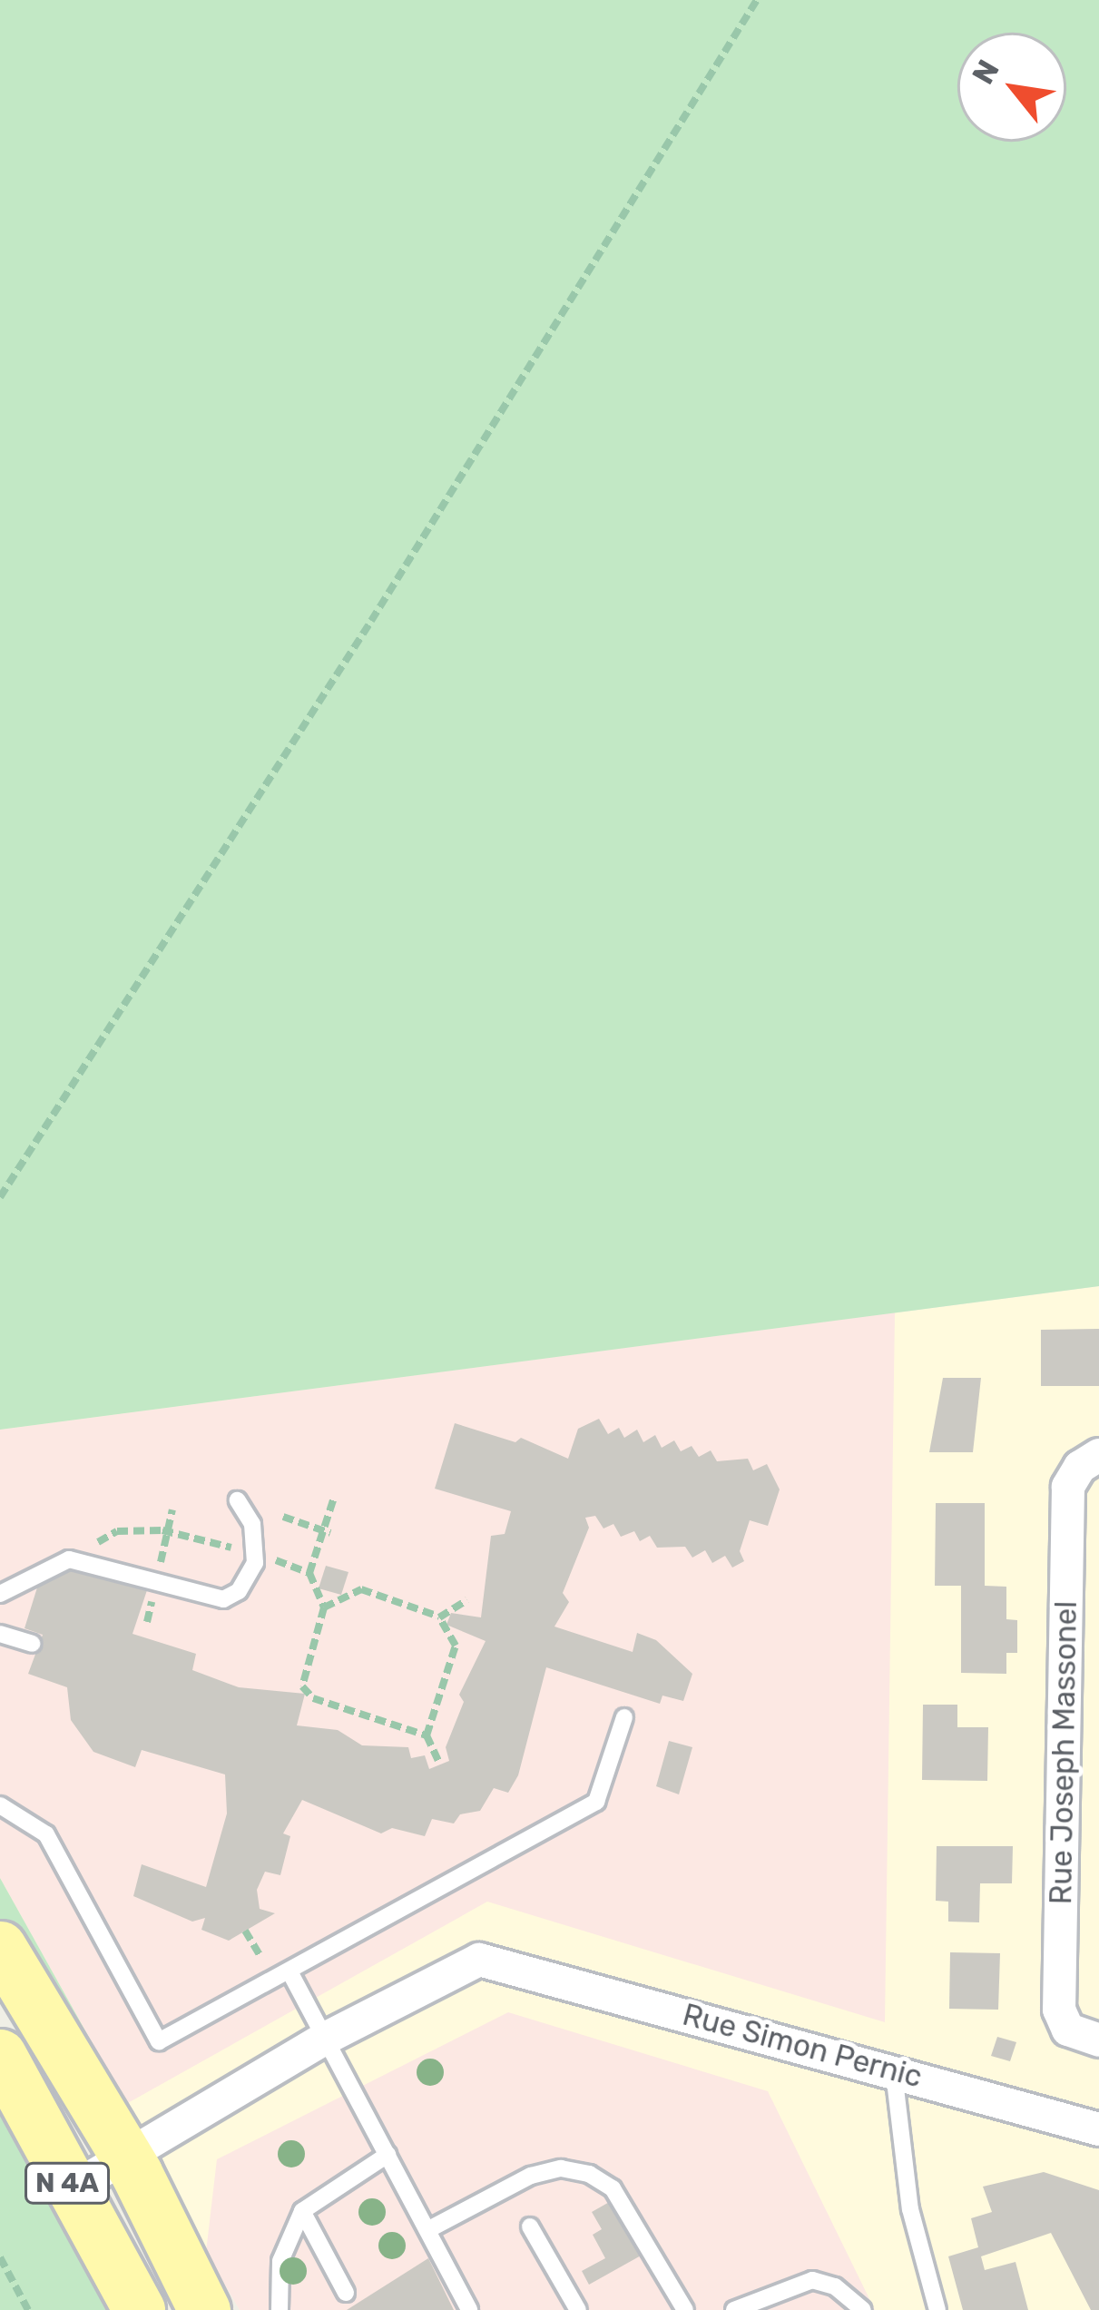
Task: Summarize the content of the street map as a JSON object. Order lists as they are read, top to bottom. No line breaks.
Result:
{"streets":{"main road":["N 4A"],"street":["Rue Joseph Massonel","Rue Simon Pernic"]},"crossings":[["Rue Simon Pernic","N 4A"]],"north":"top left"}
